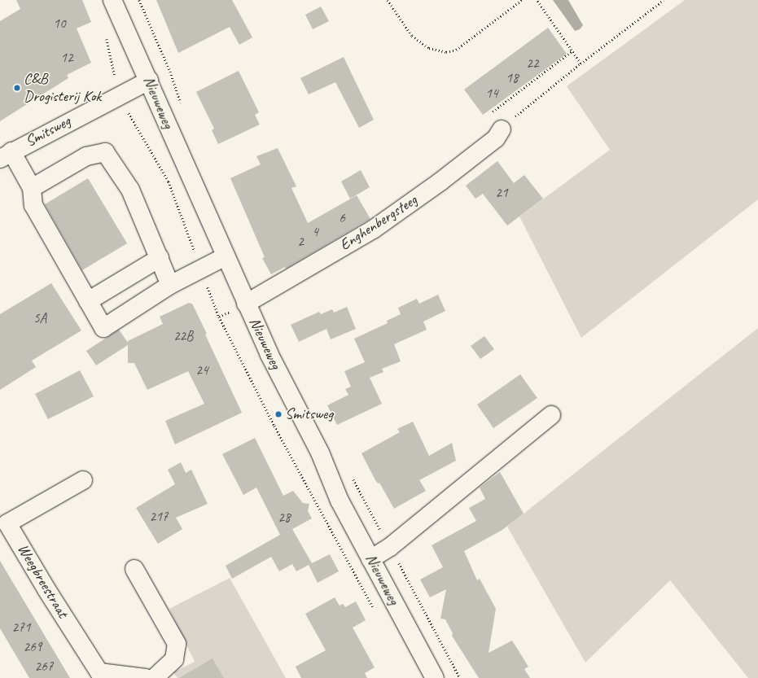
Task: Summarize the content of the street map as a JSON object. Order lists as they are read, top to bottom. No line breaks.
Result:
{"streets":{"street":["Nieuweweg","Smitsweg","Enghenbergsteeg","Weegbreestraat"]},"crossings":[["Nieuweweg","Smitsweg"],["Nieuweweg","Enghenbergsteeg"]],"places":["C&B Drogisterij Kok","Smitsweg"],"house_numbers":["10","12","22","18","14","21","6","4","2","5A","22B","24","217","28","271","269","267"]}
